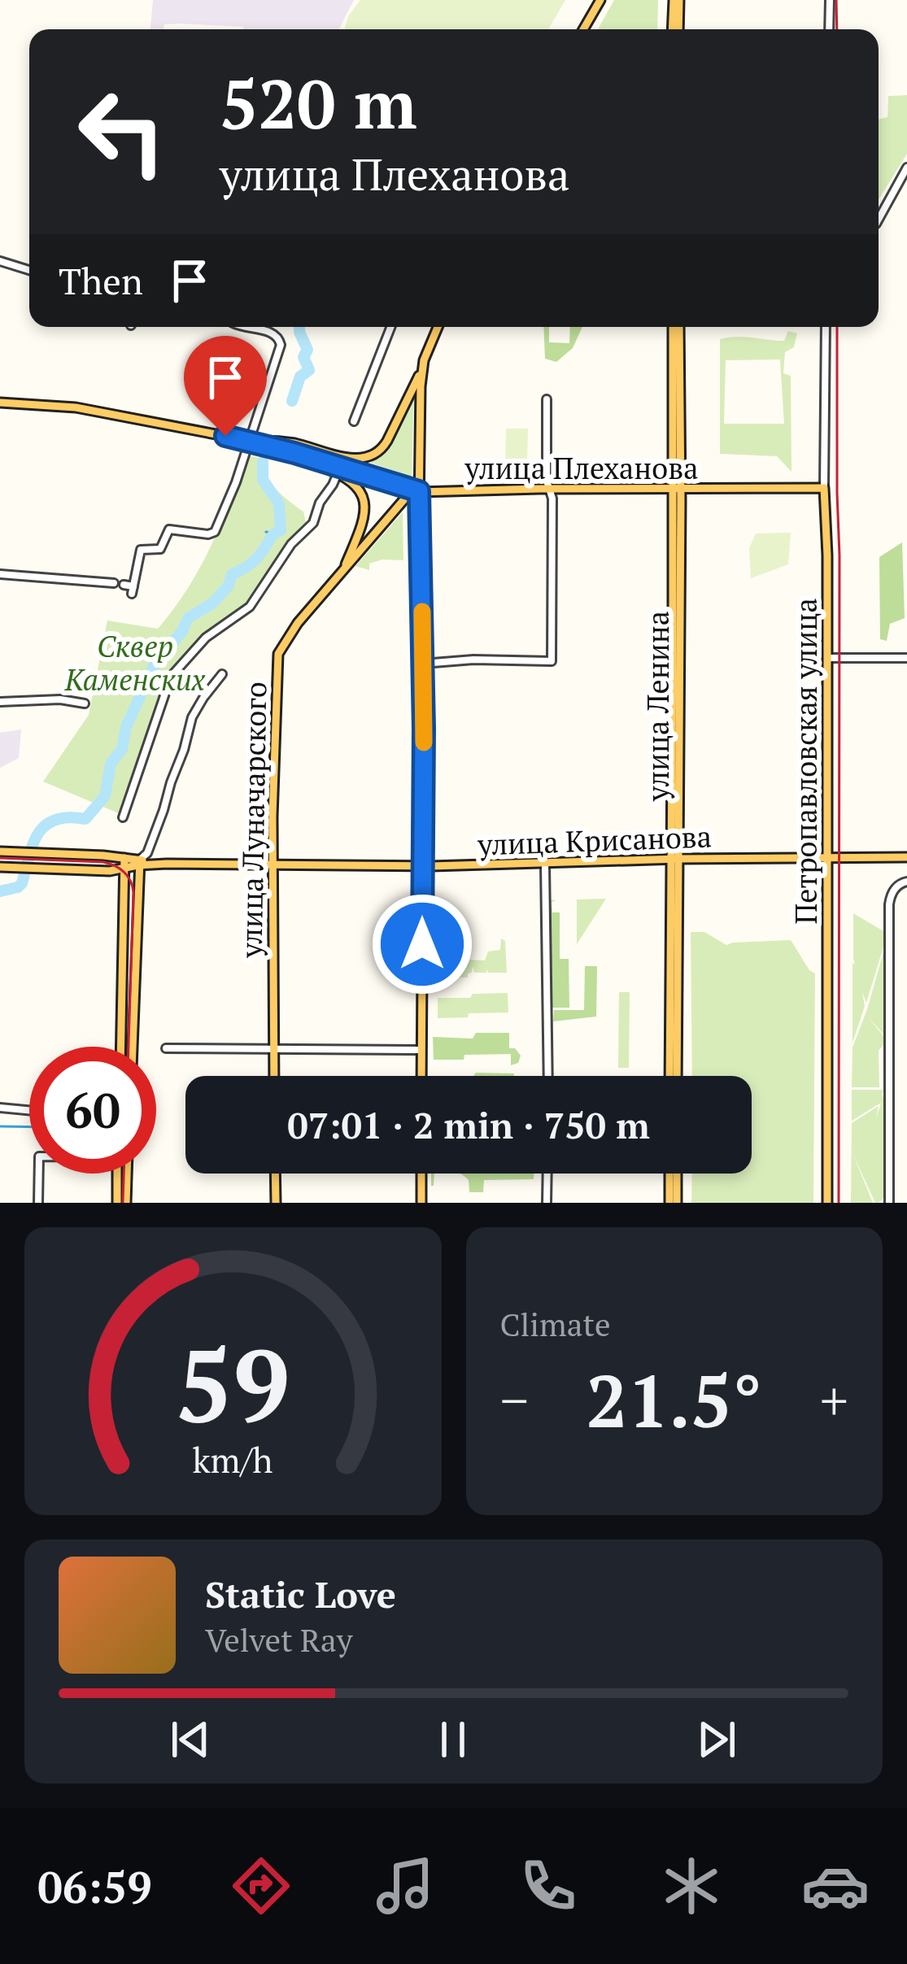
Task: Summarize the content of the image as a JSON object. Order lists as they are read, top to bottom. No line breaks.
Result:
{"streets":{"main road":["улица Плеханова","улица Ленина","Петропавловская улица","улица Луначарского","улица Крисанова"]},"crossings":[["улица Плеханова","улица Ленина"],["улица Плеханова","Петропавловская улица"],["улица Плеханова","улица Луначарского"],["улица Ленина","улица Крисанова"],["Петропавловская улица","улица Крисанова"],["улица Луначарского","улица Крисанова"]],"parks":["Сквер Каменских"],"page":{"turn":["520 m","улица Плеханова"],"then":"Then","limit":"60","trip":"07:01 · 2 min · 750 m","tile":"Climate","heat":["−","21.5°","+"],"song":["Static Love","Velvet Ray"],"tabs":"06:59","gauge":["59","km/h"]}}
